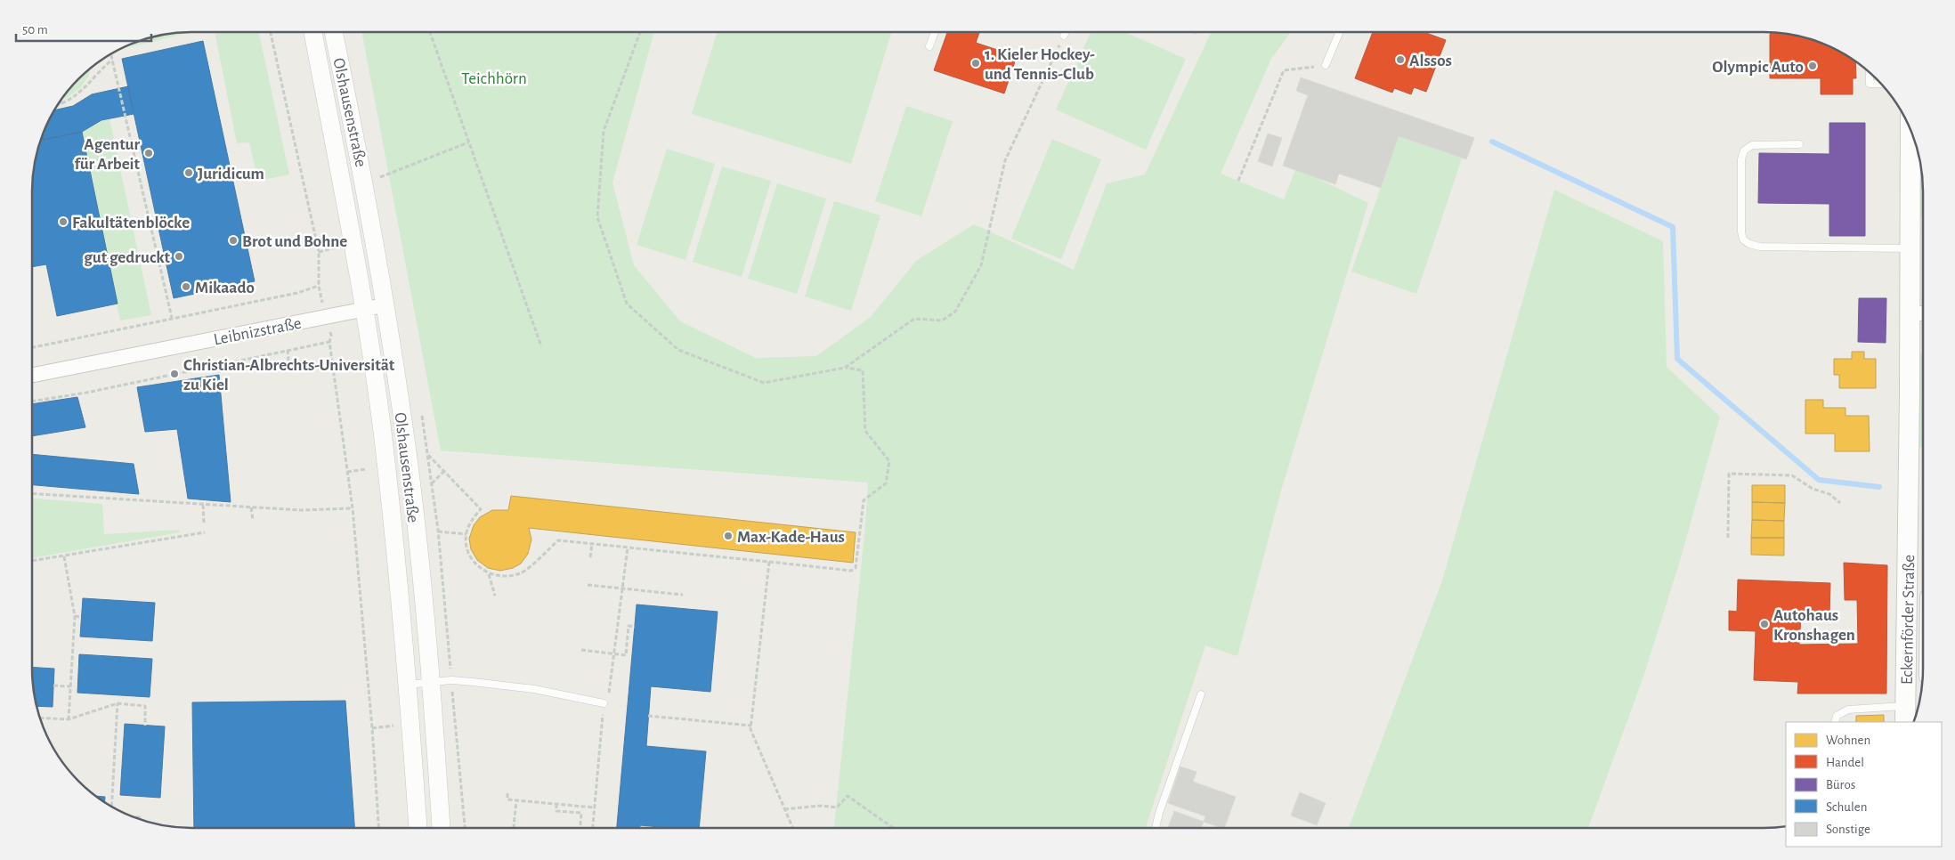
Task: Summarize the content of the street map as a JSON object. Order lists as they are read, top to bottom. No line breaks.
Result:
{"streets":{"main road":["Eckernförder Straße"],"street":["Olshausenstraße","Leibnizstraße"]},"crossings":[["Olshausenstraße","Leibnizstraße"]],"parks":["Teichhörn"],"places":["Alssos","1. Kieler Hockey- und Tennis-Club","Olympic Auto","Agentur für Arbeit","Juridicum","Fakultätenblöcke","Brot und Bohne","gut gedruckt","Mikaado","Christian-Albrechts-Universität zu Kiel","Max-Kade-Haus","Autohaus Kronshagen"],"legend":["Wohnen","Handel","Büros","Schulen","Sonstige"],"scale_bar":"50 m"}
